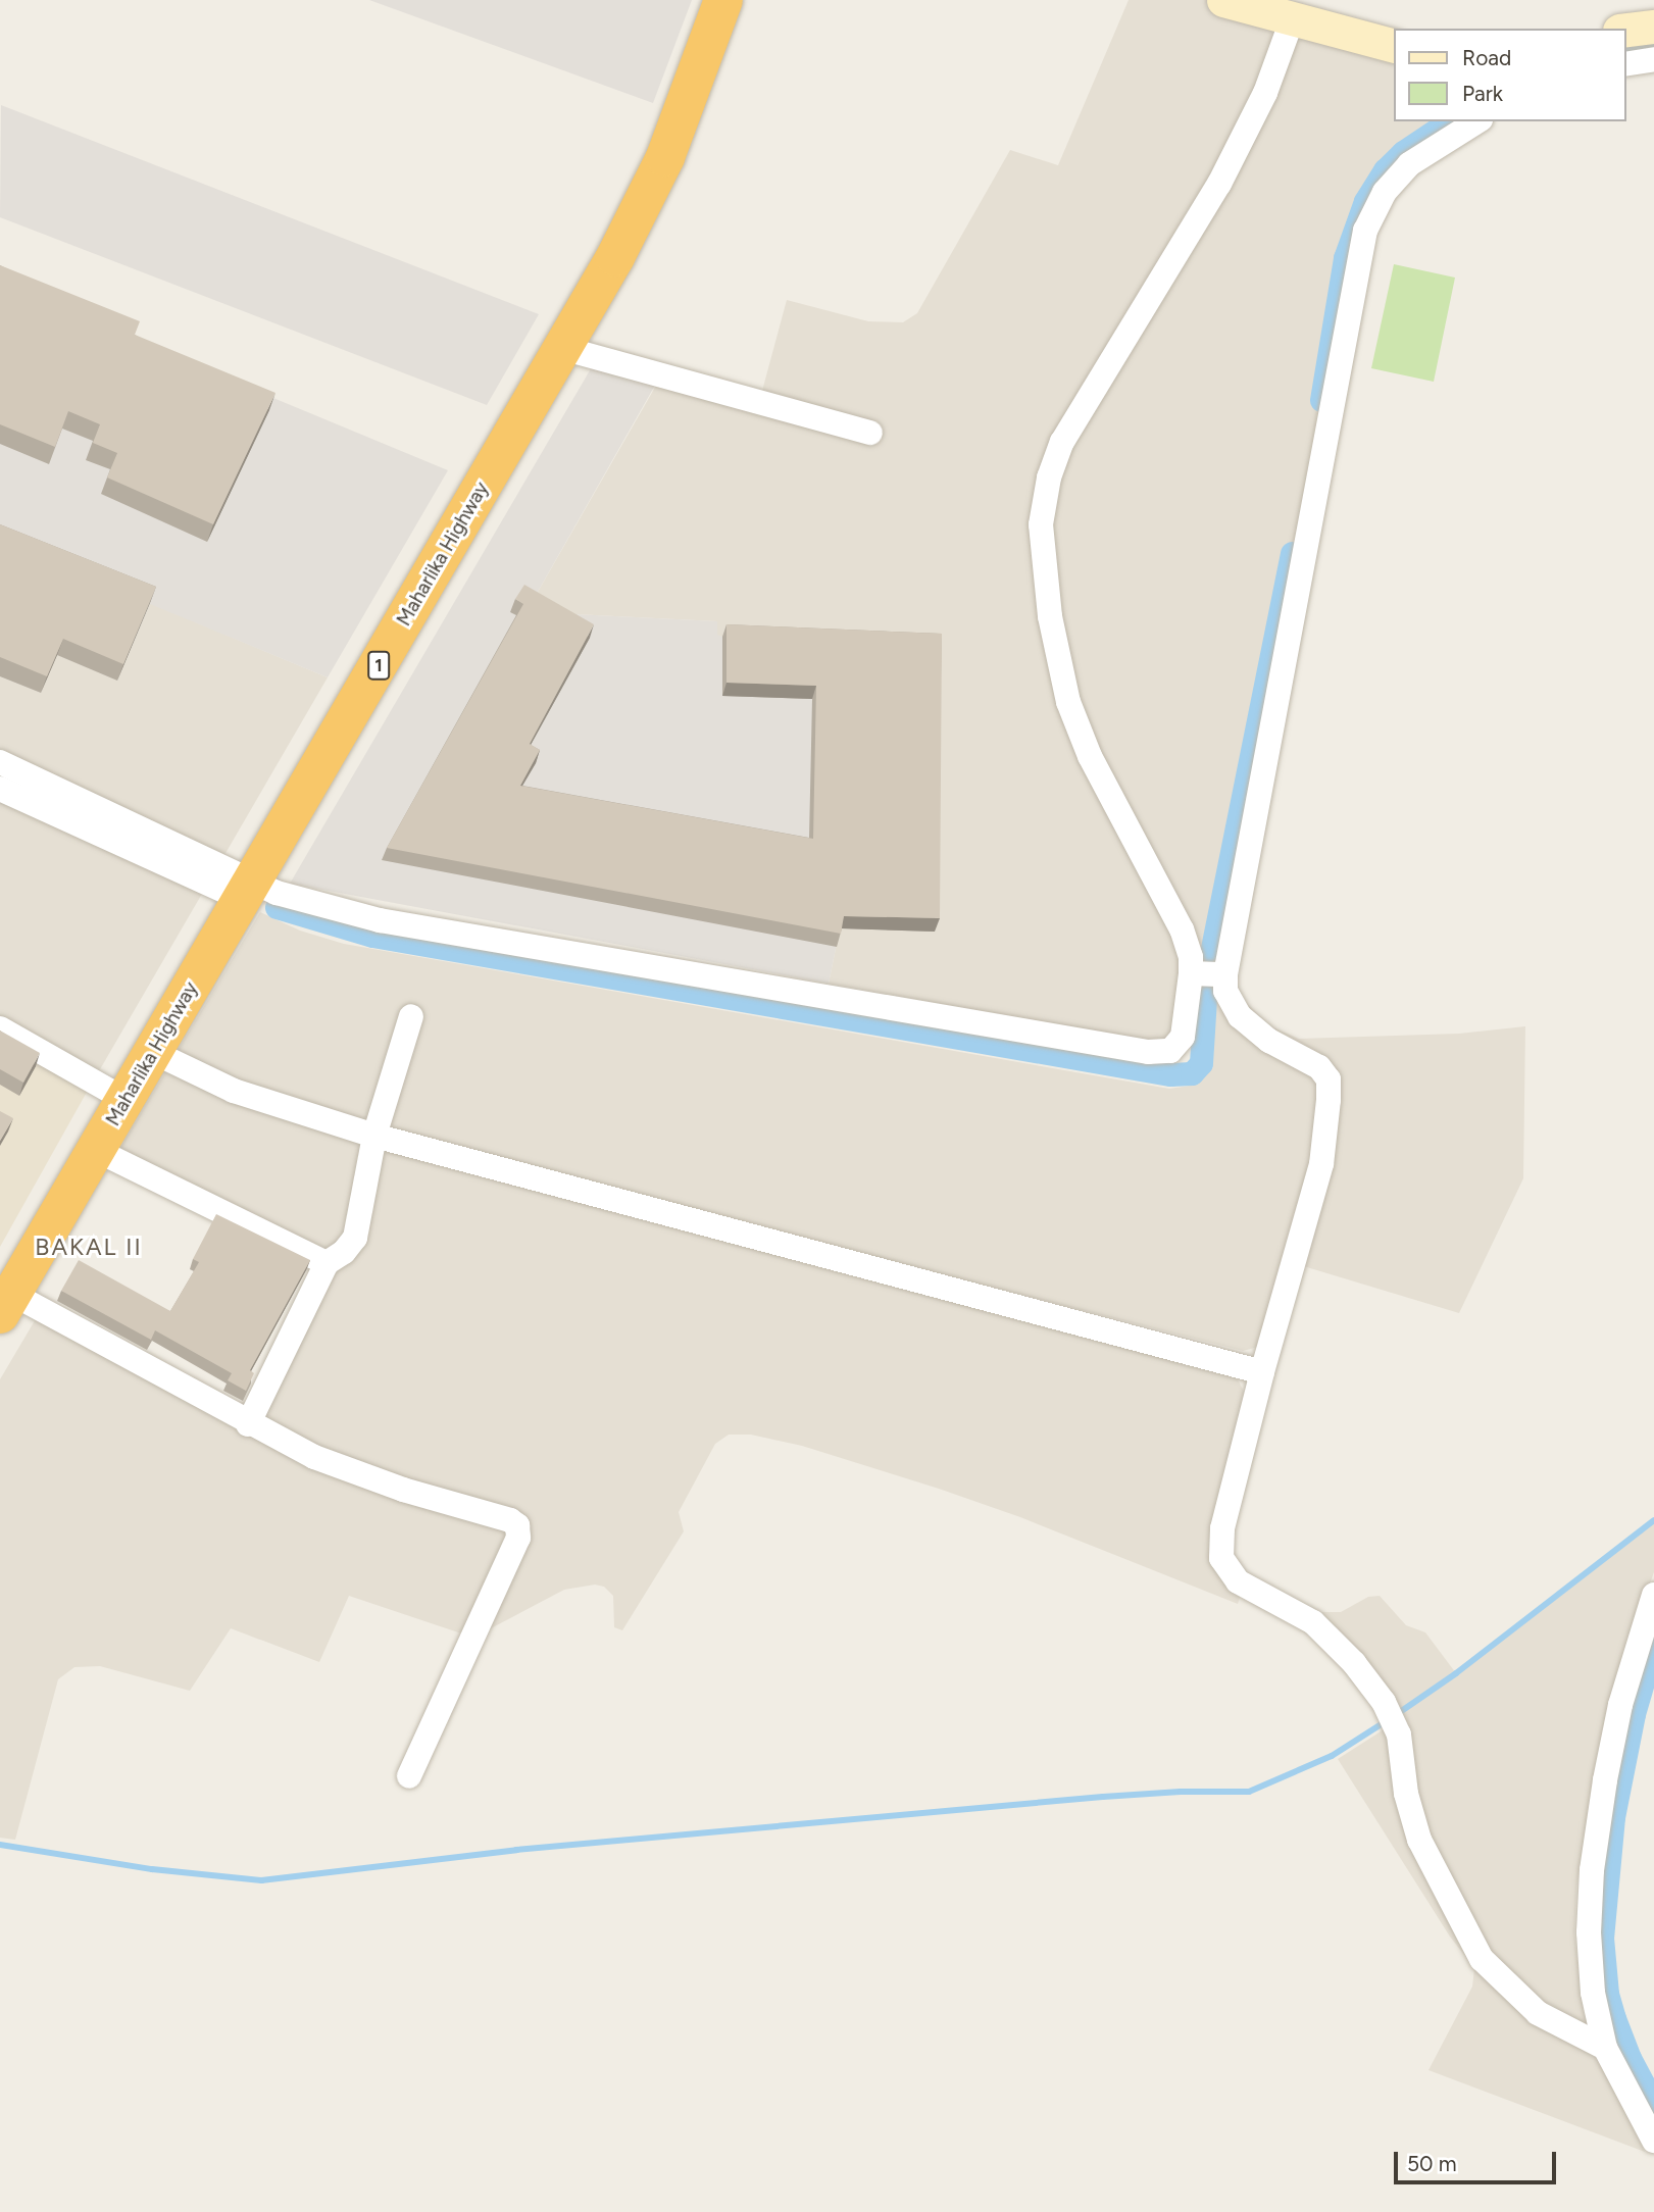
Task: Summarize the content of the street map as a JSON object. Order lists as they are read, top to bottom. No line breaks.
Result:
{"streets":{"highway":["Maharlika Highway","1"]},"districts":["BAKAL II"],"legend":["Road","Park"],"scale_bar":"50 m"}
